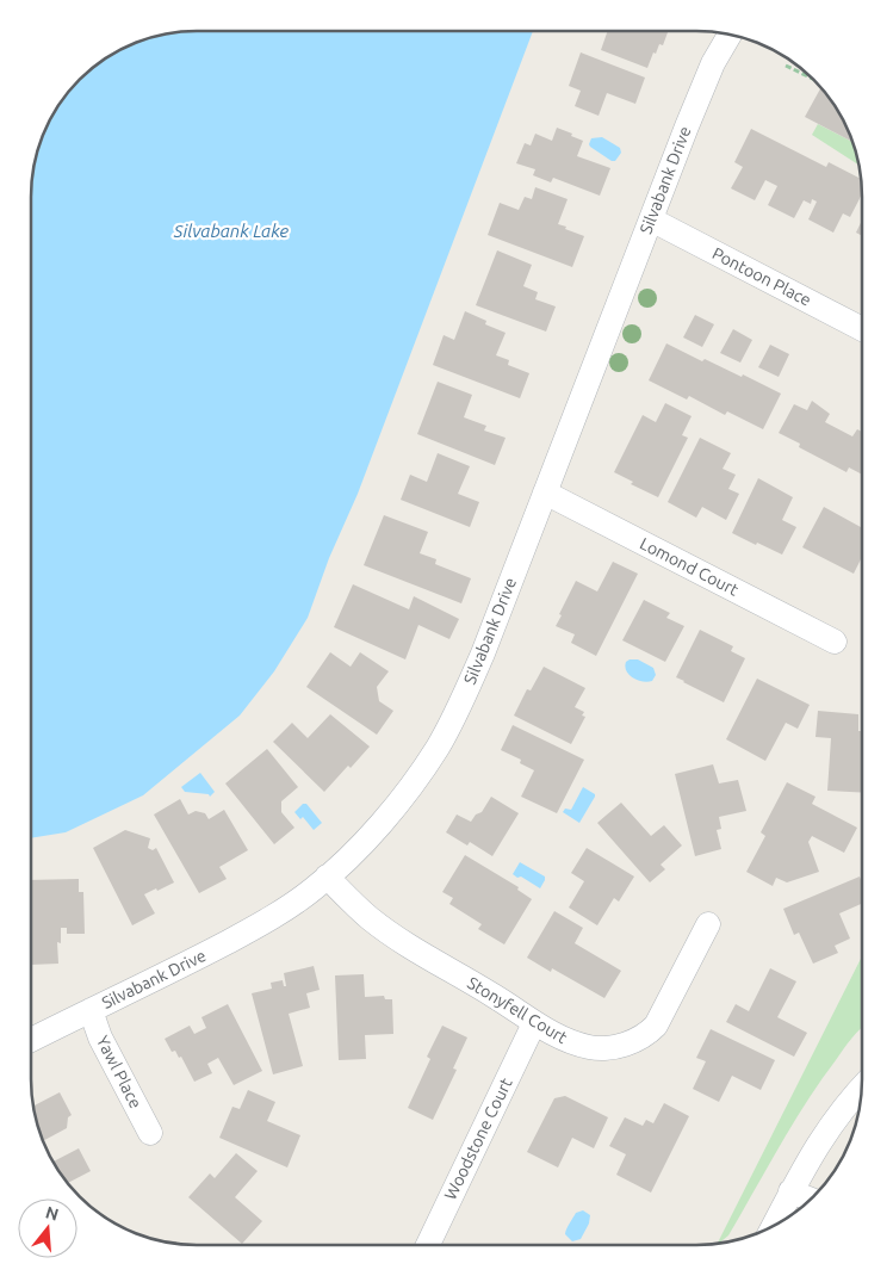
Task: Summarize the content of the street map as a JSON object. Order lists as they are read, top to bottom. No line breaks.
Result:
{"streets":{"street":["Silvabank Drive","Pontoon Place","Lomond Court","Stonyfell Court","Yawl Place","Woodstone Court"]},"crossings":[["Silvabank Drive","Pontoon Place"],["Silvabank Drive","Lomond Court"],["Silvabank Drive","Stonyfell Court"],["Silvabank Drive","Yawl Place"],["Stonyfell Court","Woodstone Court"]],"water":["Silvabank Lake"],"north":"top"}
